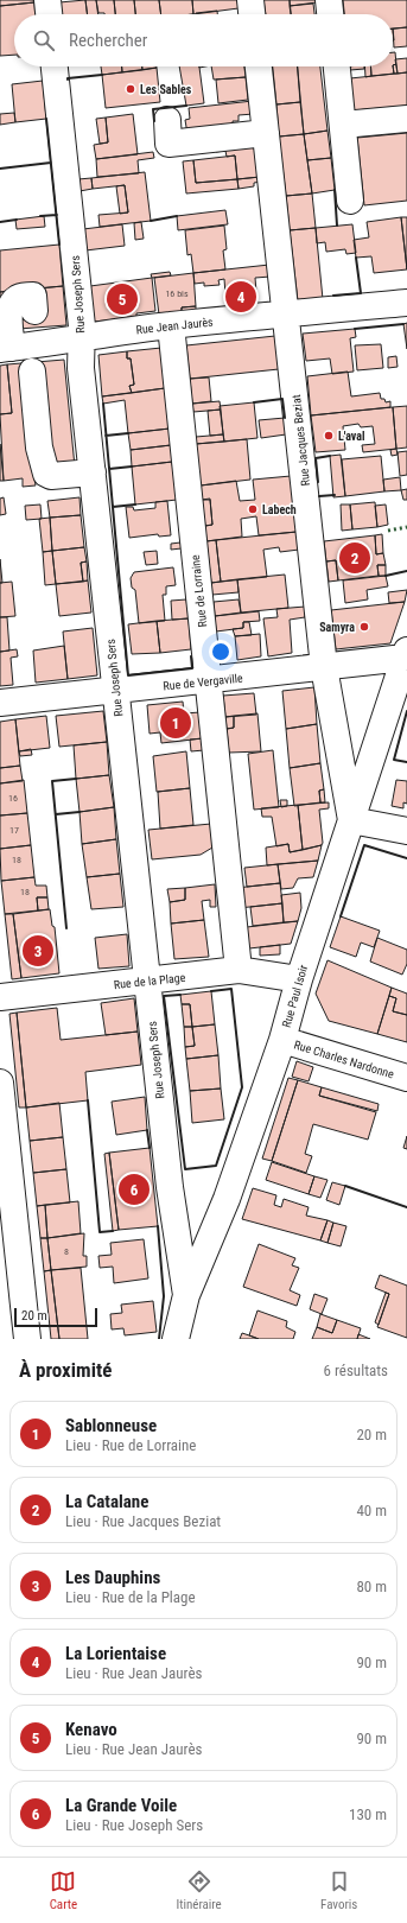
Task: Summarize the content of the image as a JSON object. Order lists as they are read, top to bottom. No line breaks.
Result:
{"streets":{"street":["Rue Joseph Sers","Rue Jean Jaurès","Rue Jacques Beziat","Rue de Lorraine","Rue de Vergaville","Rue de la Plage","Rue Paul Isoir","Rue Charles Nardonne"]},"crossings":[["Rue Joseph Sers","Rue Jean Jaurès"],["Rue Joseph Sers","Rue de Vergaville"],["Rue Joseph Sers","Rue de la Plage"],["Rue Joseph Sers","Rue Paul Isoir"],["Rue Jean Jaurès","Rue Jacques Beziat"],["Rue Jean Jaurès","Rue de Lorraine"],["Rue Jacques Beziat","Rue de Vergaville"],["Rue Jacques Beziat","Rue Paul Isoir"],["Rue de Lorraine","Rue de Vergaville"],["Rue de Lorraine","Rue de la Plage"],["Rue de Vergaville","Rue Paul Isoir"],["Rue de la Plage","Rue Paul Isoir"],["Rue Paul Isoir","Rue Charles Nardonne"]],"places":["Les Sables","L'aval","Labech","Samyra"],"house_numbers":["16 bis","16","17","18","18","8"],"scale_bar":"20 m","page":{"search":"Rechercher","pins":["4","5","2","1","3","6"],"scale":"20 m","heading":["À proximité","6 résultats"],"list":[{"mark":"1","name":"Sablonneuse","note":"Lieu · Rue de Lorraine","value":"20 m"},{"mark":"2","name":"La Catalane","note":"Lieu · Rue Jacques Beziat","value":"40 m"},{"mark":"3","name":"Les Dauphins","note":"Lieu · Rue de la Plage","value":"80 m"},{"mark":"4","name":"La Lorientaise","note":"Lieu · Rue Jean Jaurès","value":"90 m"},{"mark":"5","name":"Kenavo","note":"Lieu · Rue Jean Jaurès","value":"90 m"},{"mark":"6","name":"La Grande Voile","note":"Lieu · Rue Joseph Sers","value":"130 m"}],"nav":["Carte","Itinéraire","Favoris"]}}
